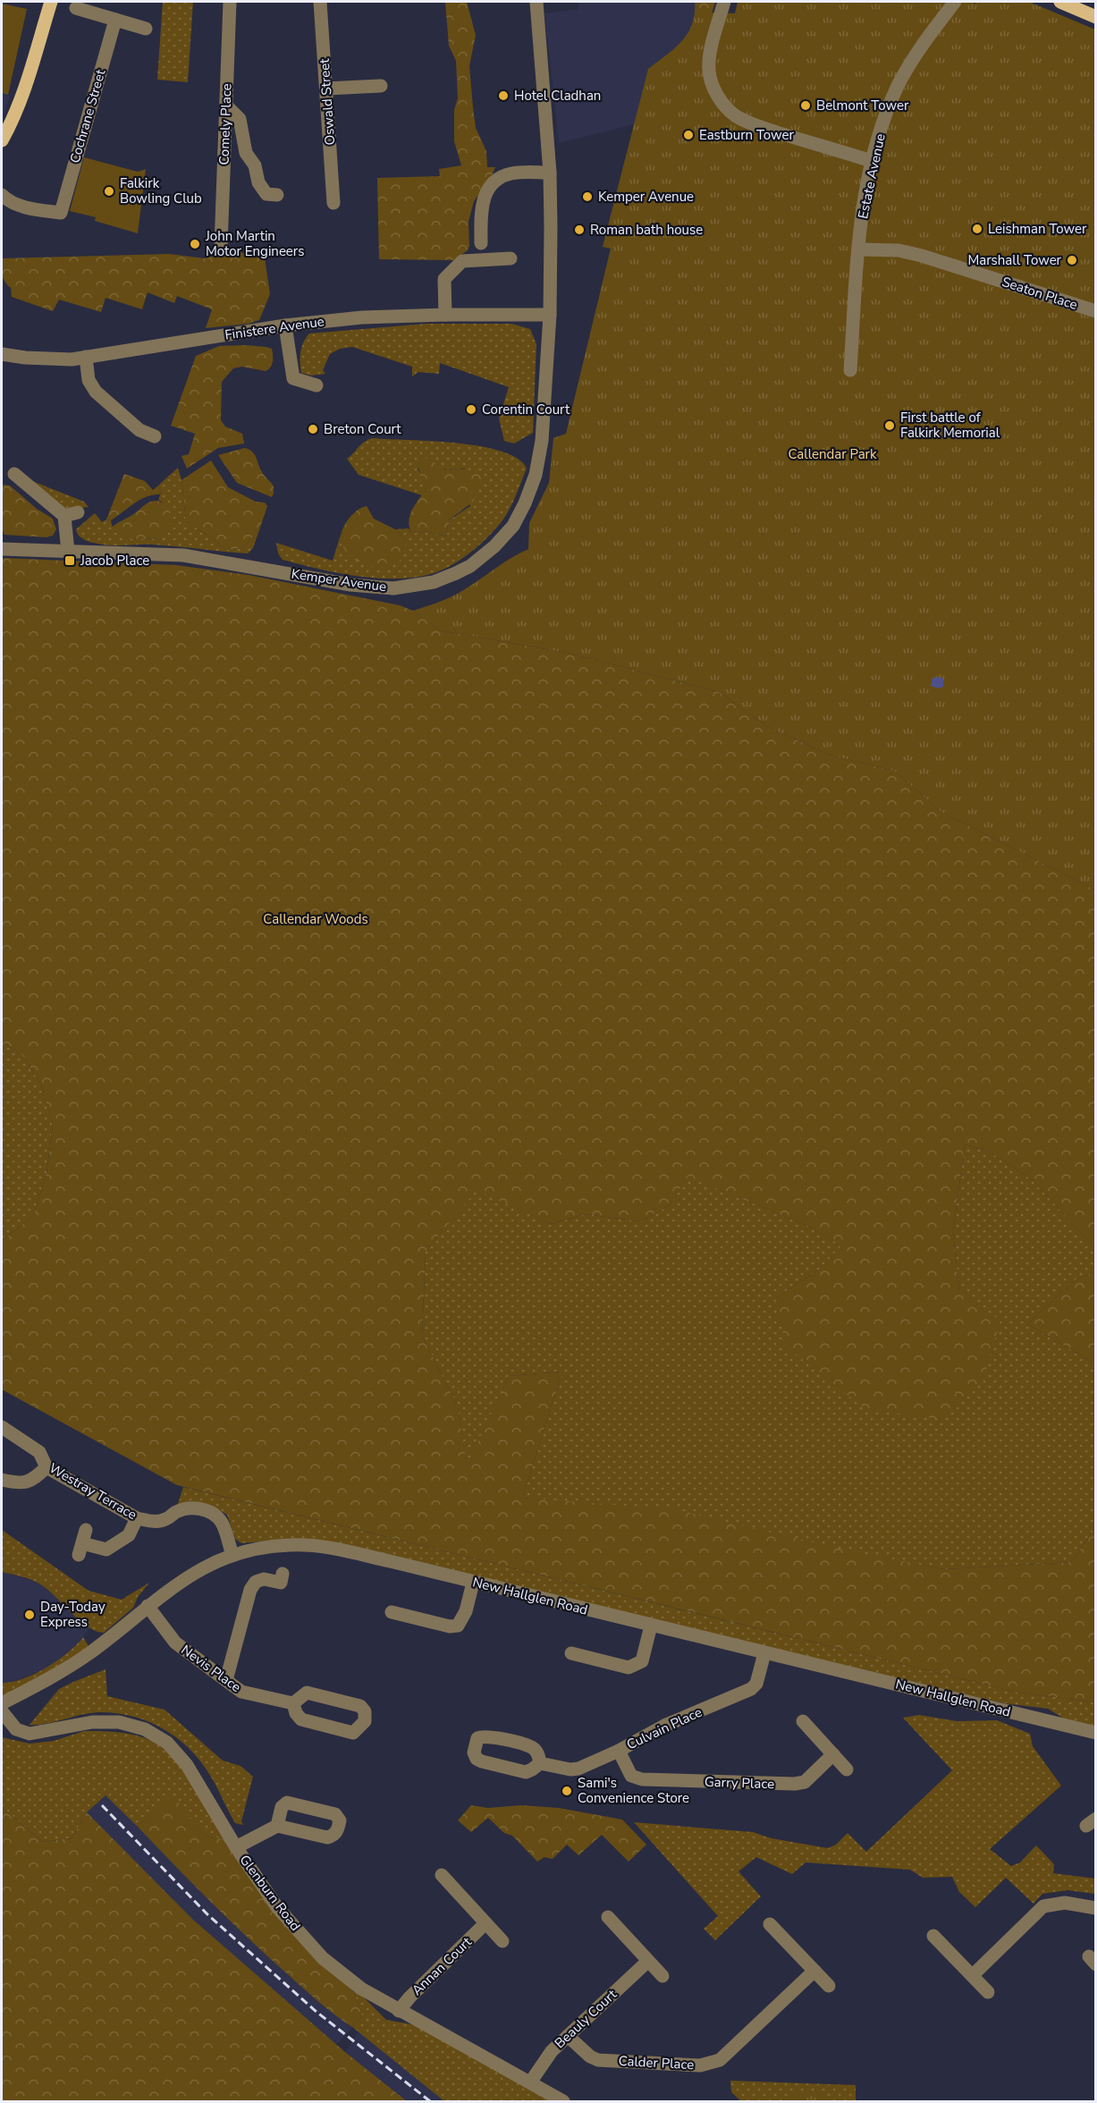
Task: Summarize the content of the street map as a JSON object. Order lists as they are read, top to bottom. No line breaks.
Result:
{"streets":{"street":["Oswald Street","Cochrane Street","Comely Place","Estate Avenue","Seaton Place","Finistere Avenue","Kemper Avenue","Westray Terrace","New Hallglen Road","Nevis Place","Culvain Place","Garry Place","Glenburn Road","Annan Court","Beauly Court","Calder Place"]},"crossings":[["Estate Avenue","Seaton Place"],["Finistere Avenue","Kemper Avenue"],["Westray Terrace","New Hallglen Road"],["New Hallglen Road","Nevis Place"],["New Hallglen Road","Culvain Place"],["Culvain Place","Garry Place"],["Glenburn Road","Annan Court"],["Glenburn Road","Beauly Court"],["Beauly Court","Calder Place"]],"parks":["Callendar Park","Callendar Woods"],"places":{"other":["Hotel Cladhan","Belmont Tower","Eastburn Tower","Falkirk Bowling Club","Kemper Avenue","Leishman Tower","Roman bath house","John Martin Motor Engineers","Marshall Tower","Corentin Court","First battle of Falkirk Memorial","Breton Court","Day-Today Express","Sami's Convenience Store"],"transit":["Jacob Place"]}}
